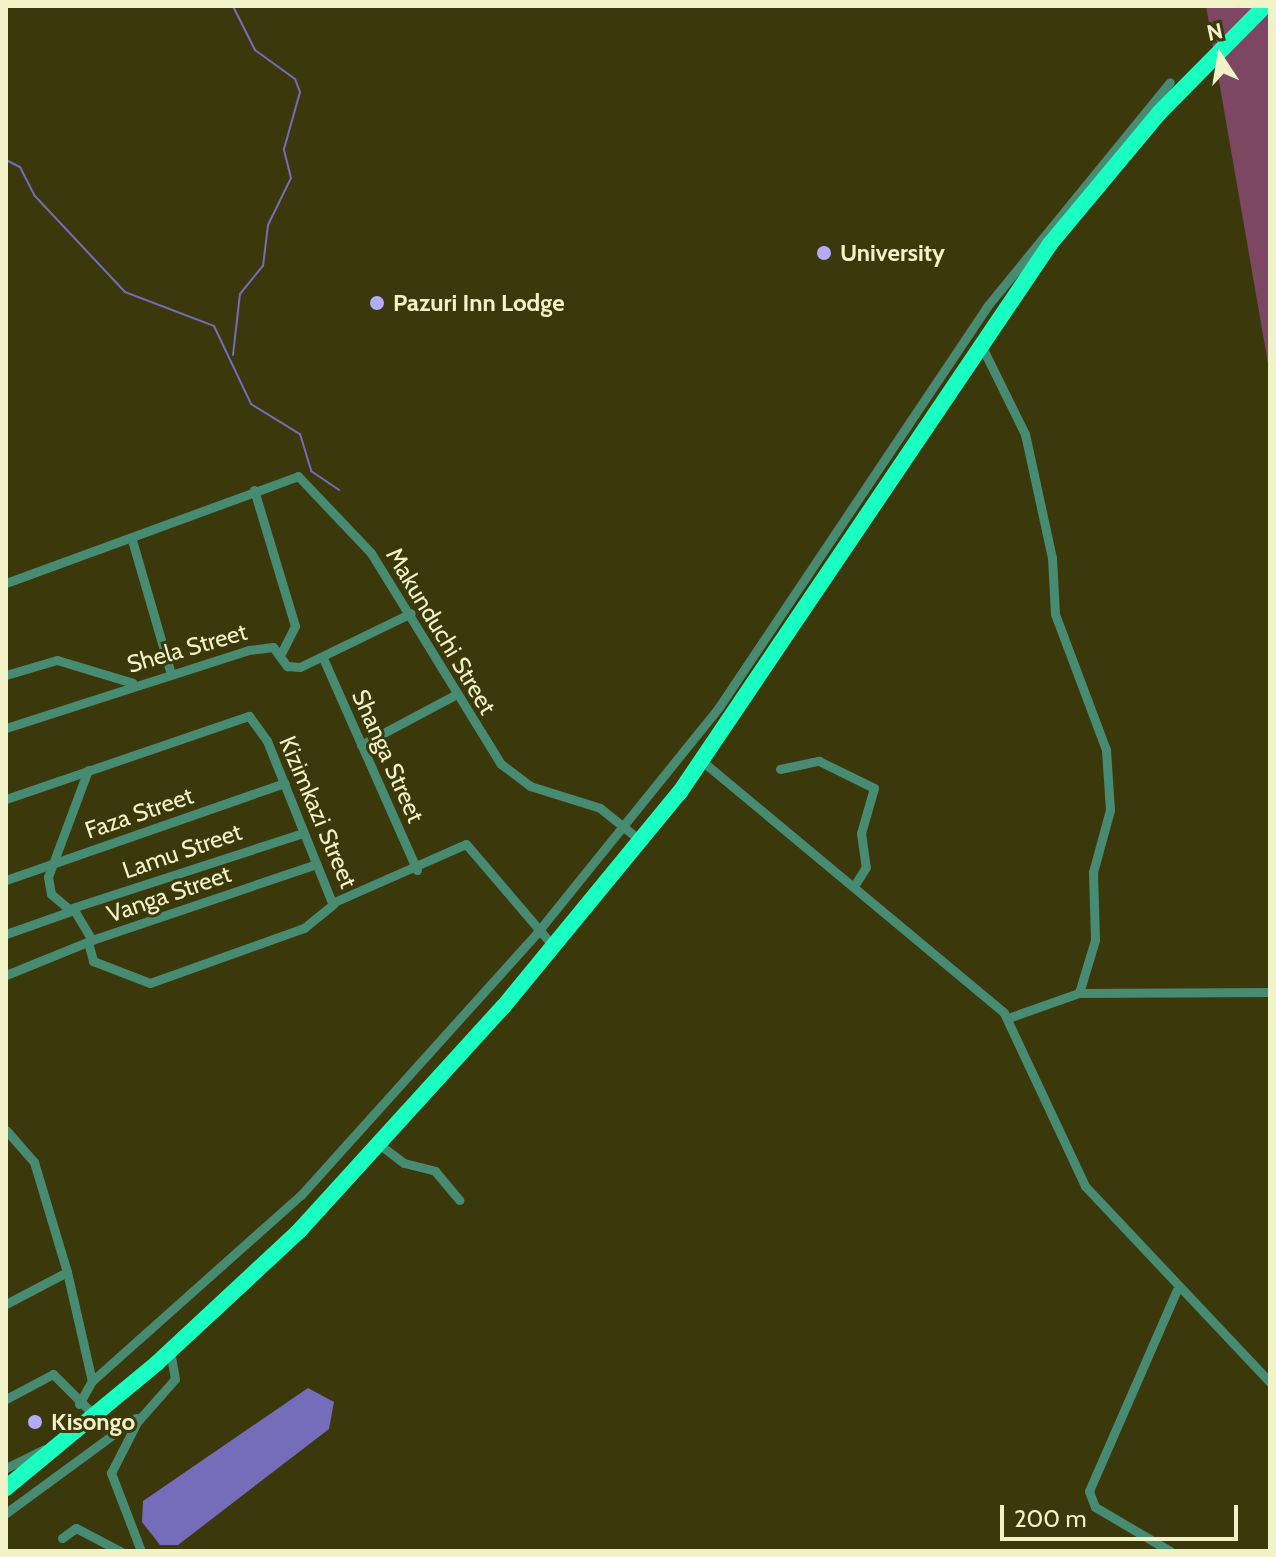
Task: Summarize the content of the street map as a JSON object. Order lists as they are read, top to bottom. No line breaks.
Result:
{"streets":{"street":["Makunduchi Street","Shela Street","Shanga Street","Kizimkazi Street","Faza Street","Lamu Street","Vanga Street"]},"crossings":[["Makunduchi Street","Shela Street"],["Shela Street","Shanga Street"],["Shanga Street","Kizimkazi Street"],["Kizimkazi Street","Faza Street"],["Kizimkazi Street","Lamu Street"],["Kizimkazi Street","Vanga Street"],["Lamu Street","Vanga Street"]],"places":["University","Pazuri Inn Lodge","Kisongo"],"scale_bar":"200 m","north":"top"}
